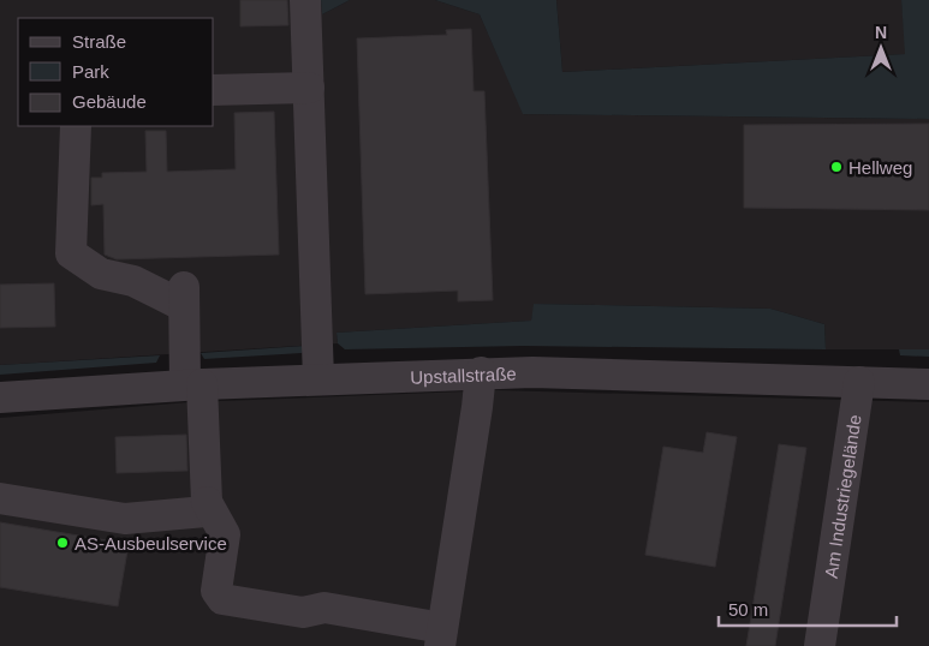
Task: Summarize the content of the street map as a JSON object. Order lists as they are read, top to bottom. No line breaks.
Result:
{"streets":{"street":["Upstallstraße","Am Industriegelände"]},"crossings":[["Upstallstraße","Am Industriegelände"]],"places":["Hellweg","AS-Ausbeulservice"],"legend":["Straße","Park","Gebäude"],"scale_bar":"50 m","north":"top"}
